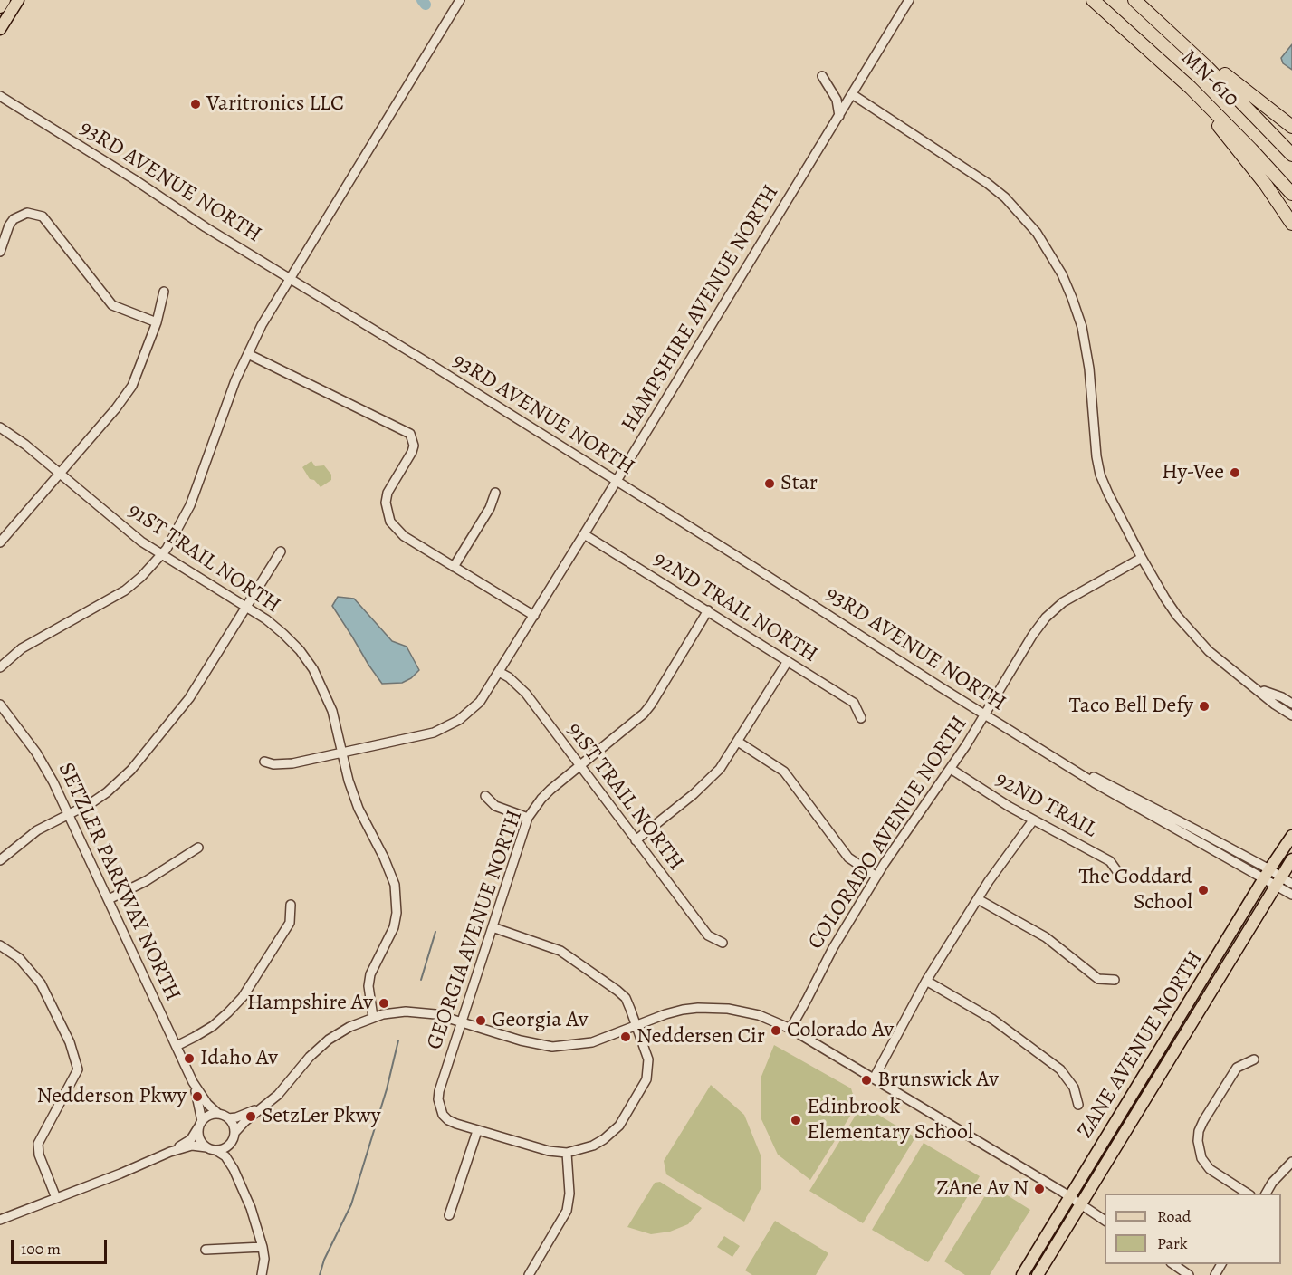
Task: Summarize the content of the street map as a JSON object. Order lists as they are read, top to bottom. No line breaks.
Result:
{"streets":{"highway":["MN-610"],"main road":["ZANE AVENUE NORTH"],"street":["93RD AVENUE NORTH","HAMPSHIRE AVENUE NORTH","91ST TRAIL NORTH","92ND TRAIL NORTH","92ND TRAIL","COLORADO AVENUE NORTH","SETZLER PARKWAY NORTH","GEORGIA AVENUE NORTH"]},"crossings":[["93RD AVENUE NORTH","HAMPSHIRE AVENUE NORTH"],["93RD AVENUE NORTH","COLORADO AVENUE NORTH"],["93RD AVENUE NORTH","ZANE AVENUE NORTH"],["HAMPSHIRE AVENUE NORTH","91ST TRAIL NORTH"],["HAMPSHIRE AVENUE NORTH","92ND TRAIL NORTH"],["91ST TRAIL NORTH","GEORGIA AVENUE NORTH"],["92ND TRAIL NORTH","GEORGIA AVENUE NORTH"],["92ND TRAIL","COLORADO AVENUE NORTH"]],"places":["Varitronics LLC","Hy-Vee","Star","Taco Bell Defy","The Goddard School","Hampshire Av","Georgia Av","Colorado Av","Neddersen Cir","Idaho Av","Brunswick Av","Nedderson Pkwy","SetzLer Pkwy","Edinbrook Elementary School","ZAne Av N"],"legend":["Road","Park"],"scale_bar":"100 m"}
